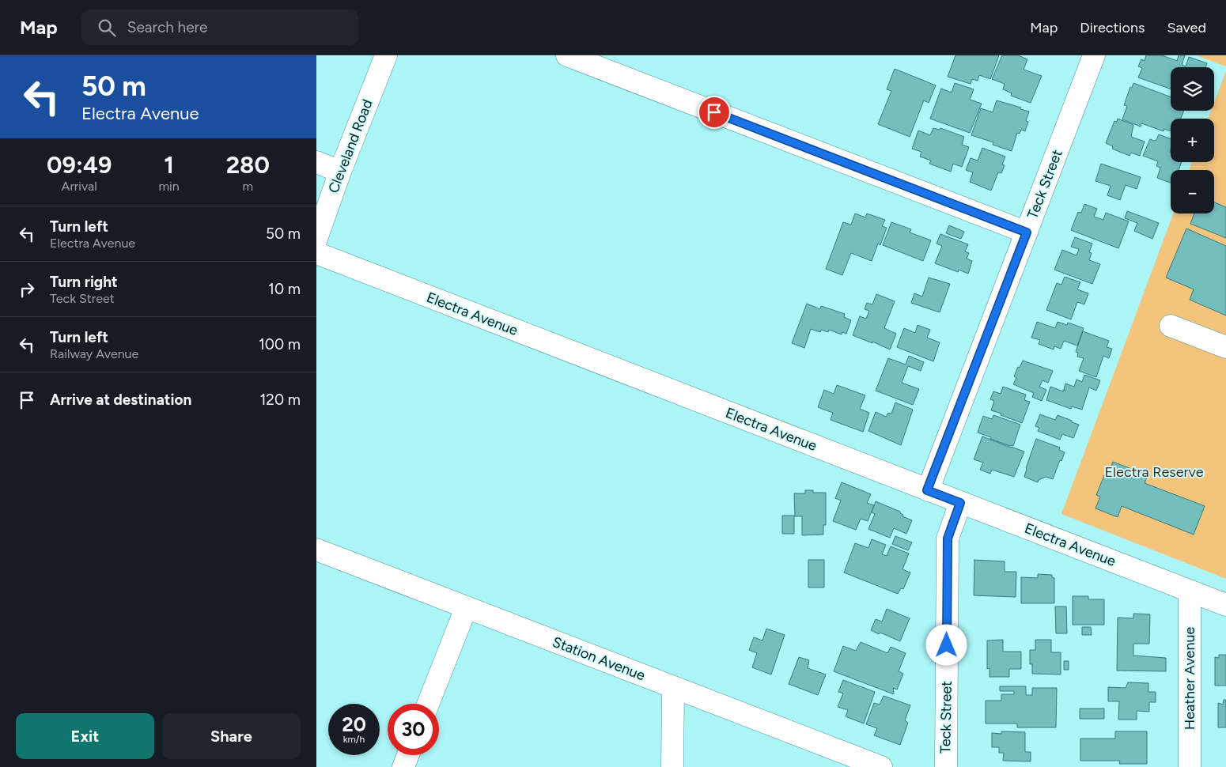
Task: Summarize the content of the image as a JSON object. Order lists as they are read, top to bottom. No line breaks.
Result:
{"streets":{"street":["Cleveland Road","Teck Street","Electra Avenue","Station Avenue","Heather Avenue"]},"crossings":[["Teck Street","Electra Avenue"],["Electra Avenue","Heather Avenue"]],"parks":["Electra Reserve"],"page":{"header":"Map","search":"Search here","nav":["Map","Directions","Saved"],"turn":["50 m","Electra Avenue"],"map_buttons":["+","−"],"eta":["09:49","Arrival","1","min","280","m"],"list":[{"name":"Turn left","note":"Electra Avenue","value":"50 m"},{"name":"Turn right","note":"Teck Street","value":"10 m"},{"name":"Turn left","note":"Railway Avenue","value":"100 m"},{"name":"Arrive at destination","value":"120 m"}],"speed":"20 km/h","limit":"30","buttons":["Exit","Share"]}}
